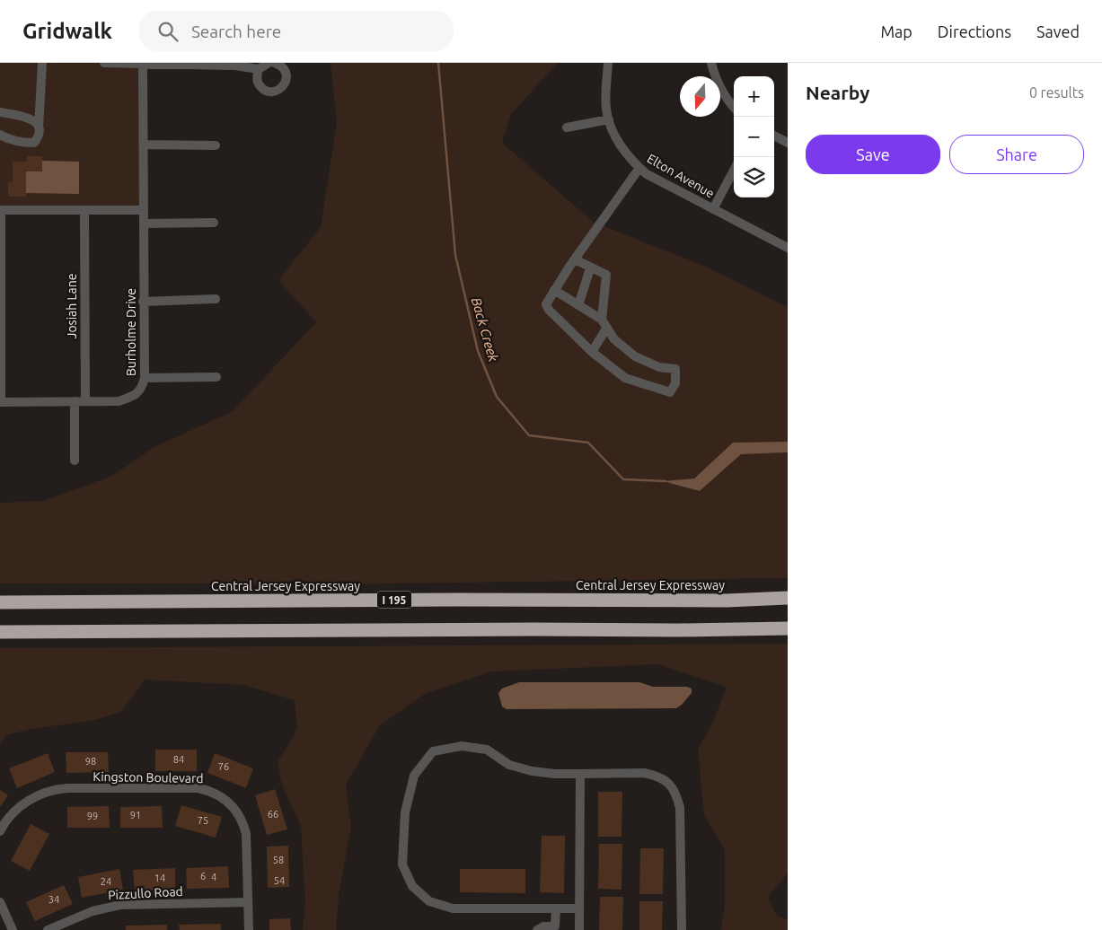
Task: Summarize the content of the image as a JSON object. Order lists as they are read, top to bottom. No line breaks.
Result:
{"streets":{"highway":["Central Jersey Expressway","I 195"],"street":["Elton Avenue","Josiah Lane","Burholme Drive","Kingston Boulevard","Pizzullo Road"]},"crossings":[["Josiah Lane","Burholme Drive"],["Kingston Boulevard","Pizzullo Road"]],"water":["Back Creek"],"house_numbers":["84","98","76","66","91","99","75","58","6","4","14","54","24","34"],"north":"bottom","page":{"header":"Gridwalk","search":"Search here","nav":["Map","Directions","Saved"],"heading":["Nearby","0 results"],"map_buttons":["+","−"],"buttons":["Save","Share"]}}
